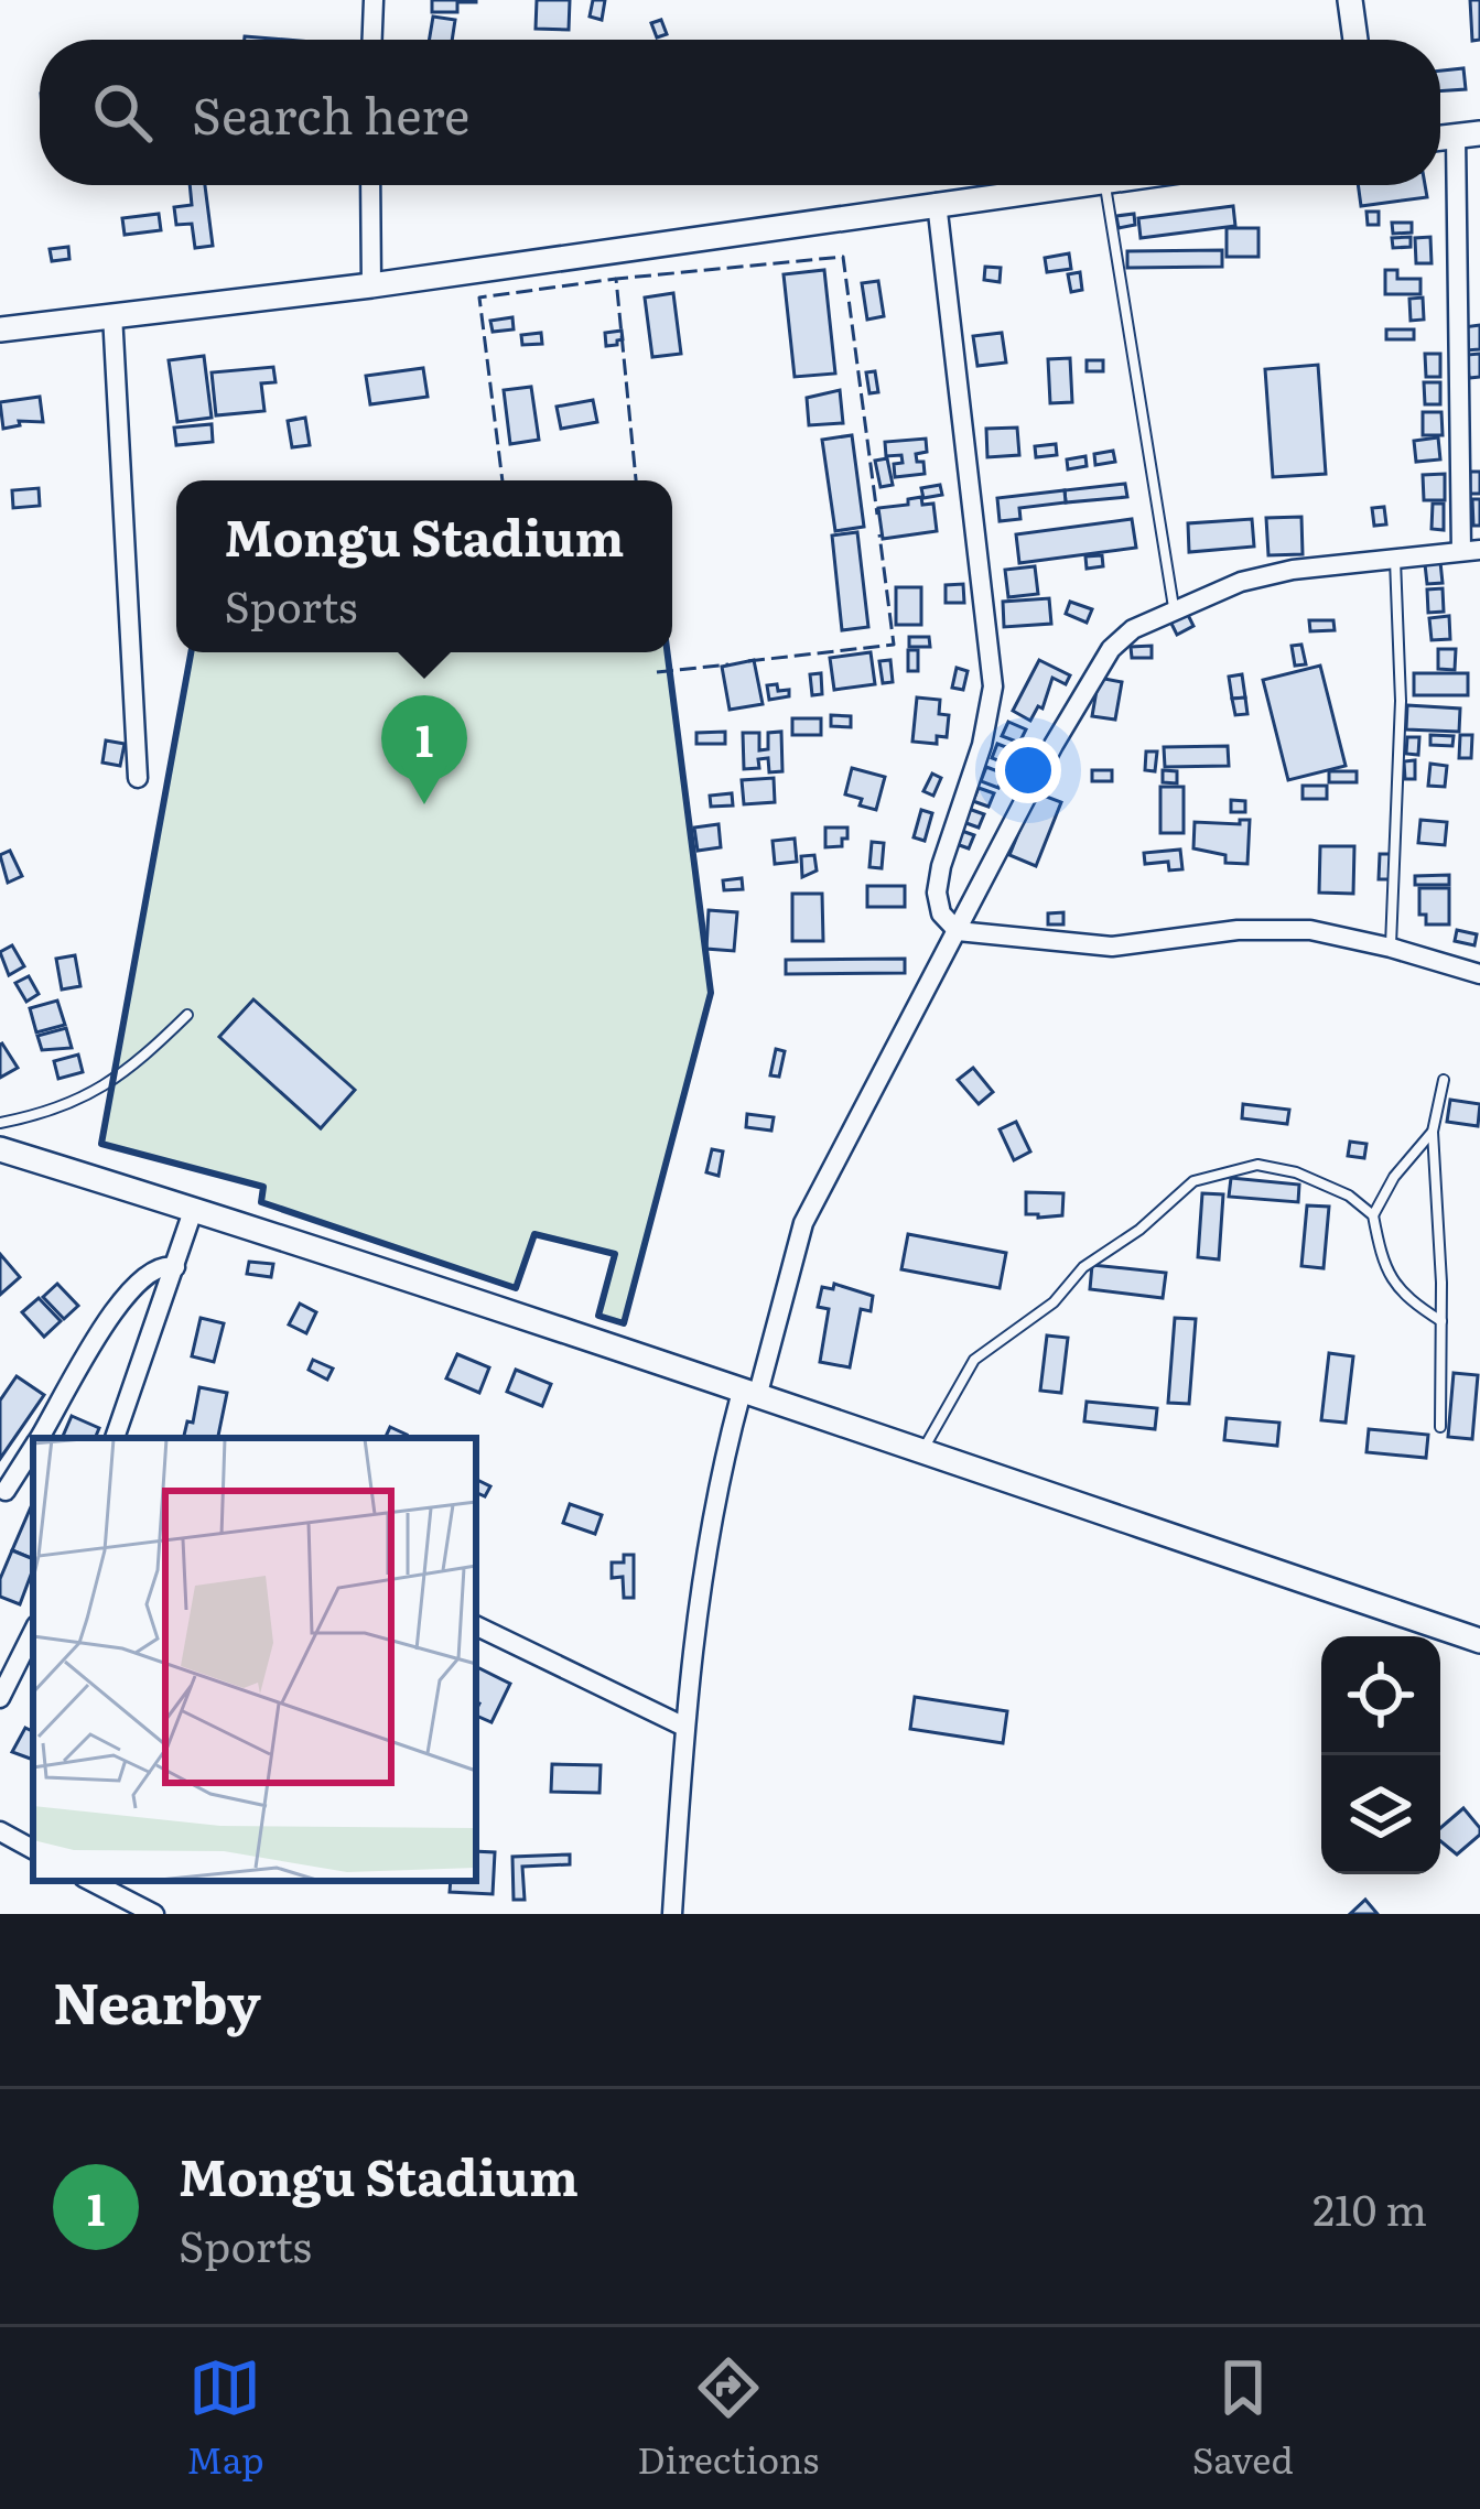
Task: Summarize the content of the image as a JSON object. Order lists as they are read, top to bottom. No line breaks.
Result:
{"page":{"search":"Search here","popup":["Mongu Stadium","Sports"],"pins":"1","heading":"Nearby","list":[{"mark":"1","name":"Mongu Stadium","note":"Sports","value":"210 m"}],"nav":["Map","Directions","Saved"]}}
